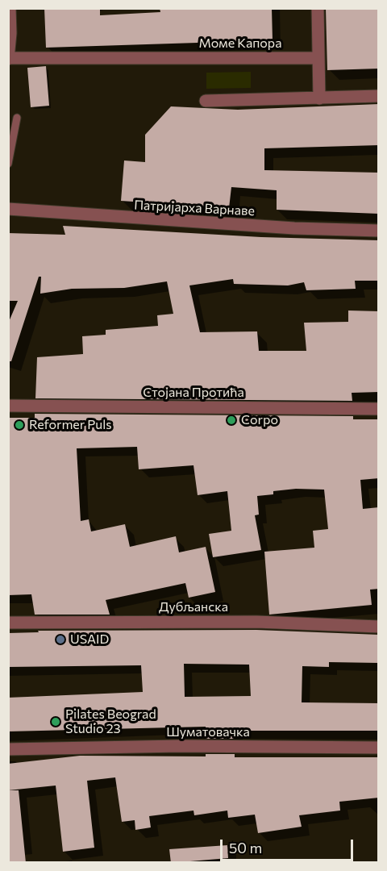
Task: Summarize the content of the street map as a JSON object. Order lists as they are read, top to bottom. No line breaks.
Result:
{"streets":{"street":["Моме Капора","Патријарха Варнаве","Стојана Протића","Дубљанска","Шуматовачка"]},"places":["Corpo","Reformer Puls","USAID","Pilates Beograd Studio 23"],"scale_bar":"50 m"}
